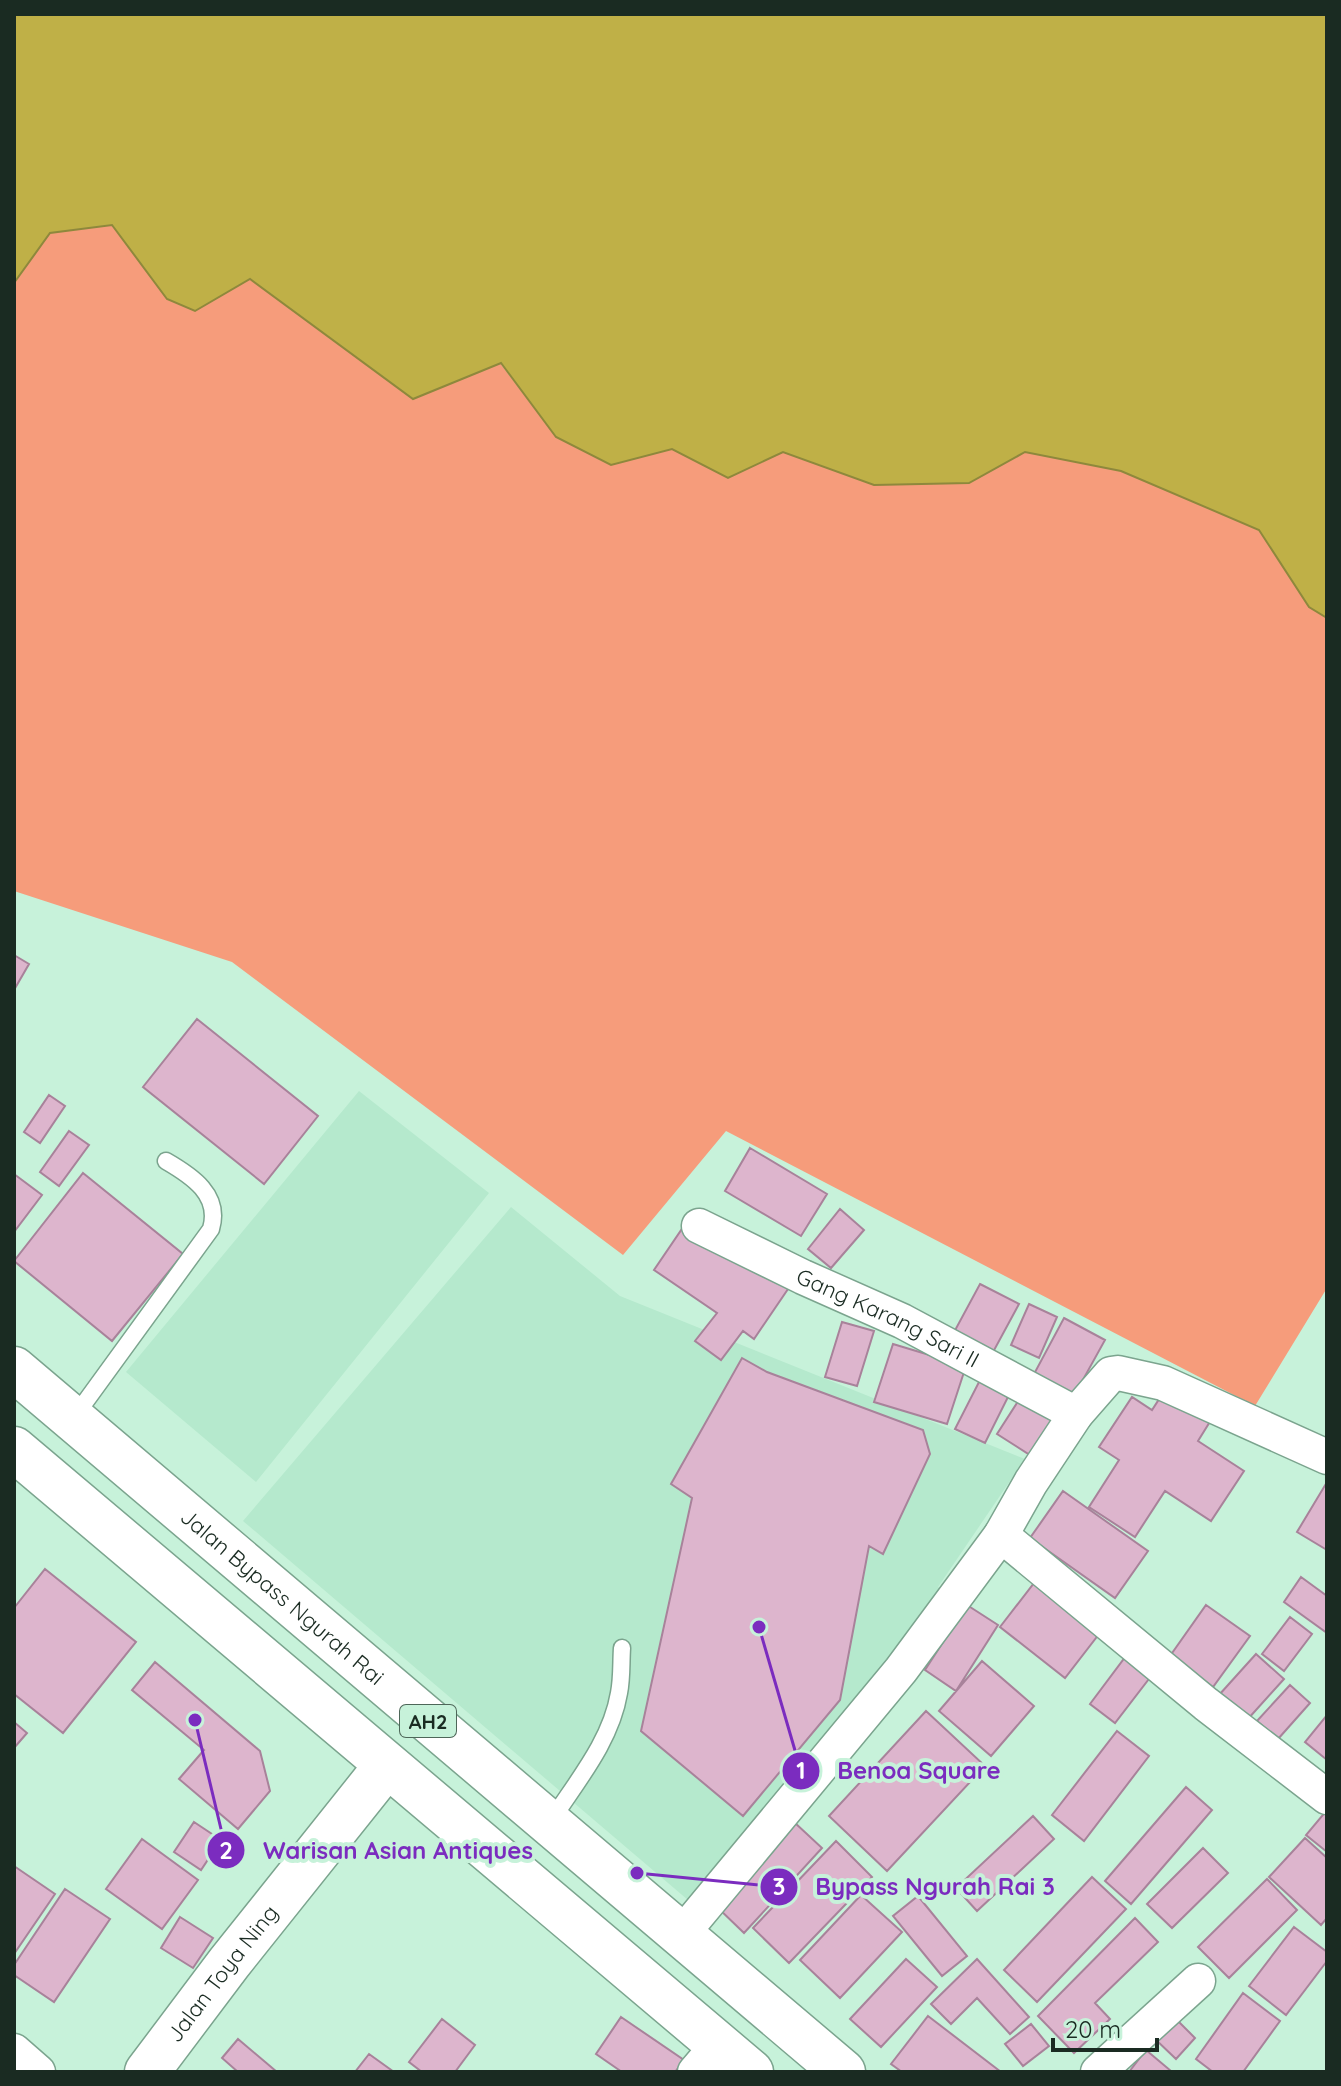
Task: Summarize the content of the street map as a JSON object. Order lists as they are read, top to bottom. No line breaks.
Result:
{"streets":{"main road":["Jalan Bypass Ngurah Rai","AH2","Jalan Toya Ning"],"street":["Gang Karang Sari II"]},"crossings":[["Jalan Bypass Ngurah Rai","Jalan Toya Ning"],["AH2","Jalan Toya Ning"]],"places":["Benoa Square","Warisan Asian Antiques","Bypass Ngurah Rai 3"],"scale_bar":"20 m"}
